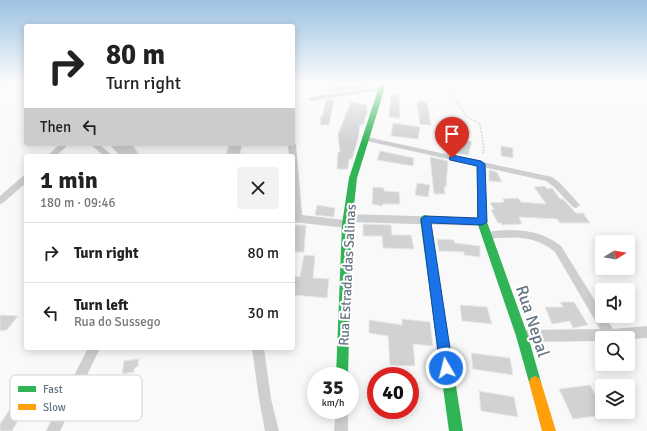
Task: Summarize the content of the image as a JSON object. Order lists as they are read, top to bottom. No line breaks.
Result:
{"streets":{"street":["Rua Estrada das Salinas","Rua Nepal"]},"legend":["Fast","Slow"],"north":"right","page":{"turn":["80 m","Turn right"],"then":"Then","heading":["1 min","180 m · 09:46"],"list":[{"name":"Turn right","value":"80 m"},{"name":"Turn left","note":"Rua do Sussego","value":"30 m"}],"speed":"35 km/h","limit":"40"}}
